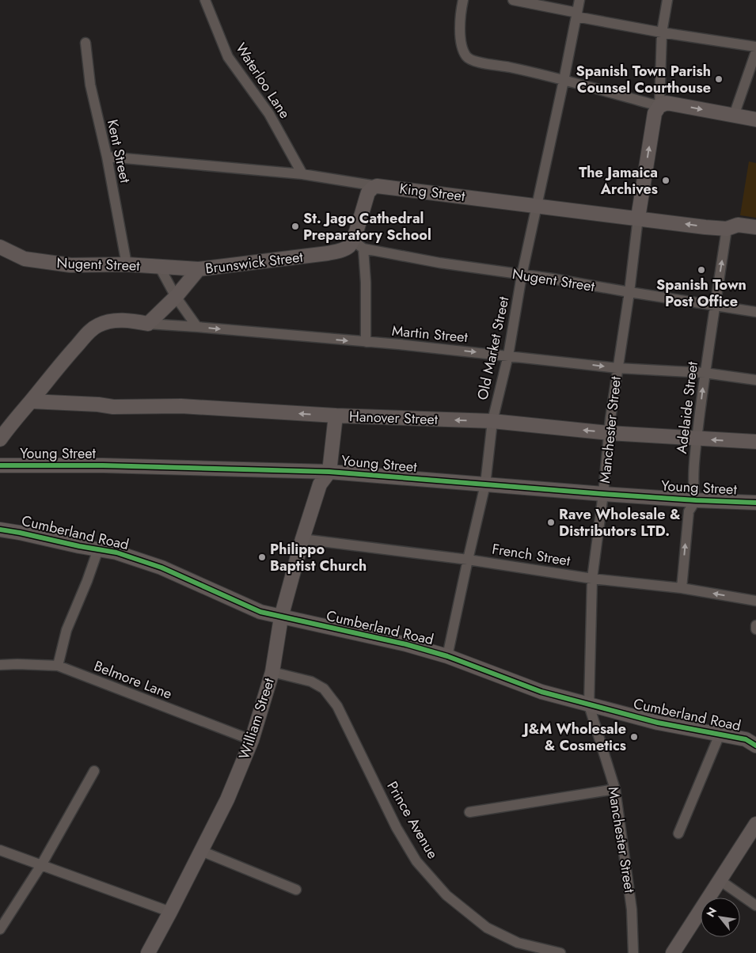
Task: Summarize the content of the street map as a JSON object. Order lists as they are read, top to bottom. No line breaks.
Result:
{"streets":{"street":["Waterloo Lane","Kent Street","King Street","Brunswick Street","Nugent Street","Martin Street","Old Market Street","Adelaide Street","Hanover Street","Manchester Street","Young Street","Cumberland Road","French Street","Belmore Lane","William Street","Prince Avenue"]},"crossings":[["Waterloo Lane","King Street"],["Kent Street","King Street"],["Kent Street","Nugent Street"],["King Street","Old Market Street"],["King Street","Adelaide Street"],["King Street","Manchester Street"],["Brunswick Street","Nugent Street"],["Brunswick Street","Martin Street"],["Nugent Street","Old Market Street"],["Nugent Street","Adelaide Street"],["Nugent Street","Manchester Street"],["Martin Street","Old Market Street"],["Martin Street","Adelaide Street"],["Martin Street","Manchester Street"],["Old Market Street","Hanover Street"],["Old Market Street","Young Street"],["Old Market Street","Cumberland Road"],["Old Market Street","French Street"],["Adelaide Street","Hanover Street"],["Adelaide Street","Young Street"],["Hanover Street","Manchester Street"],["Manchester Street","Young Street"],["Manchester Street","Cumberland Road"],["Manchester Street","French Street"],["Young Street","William Street"],["Cumberland Road","William Street"],["French Street","William Street"],["Belmore Lane","William Street"],["William Street","Prince Avenue"]],"one_way":["Martin Street","Adelaide Street","Hanover Street"],"places":["Spanish Town Parish Counsel Courthouse","The Jamaica Archives","St. Jago Cathedral Preparatory School","Spanish Town Post Office","Rave Wholesale & Distributors LTD.","Philippo Baptist Church","J&M Wholesale & Cosmetics"],"north":"top left"}
